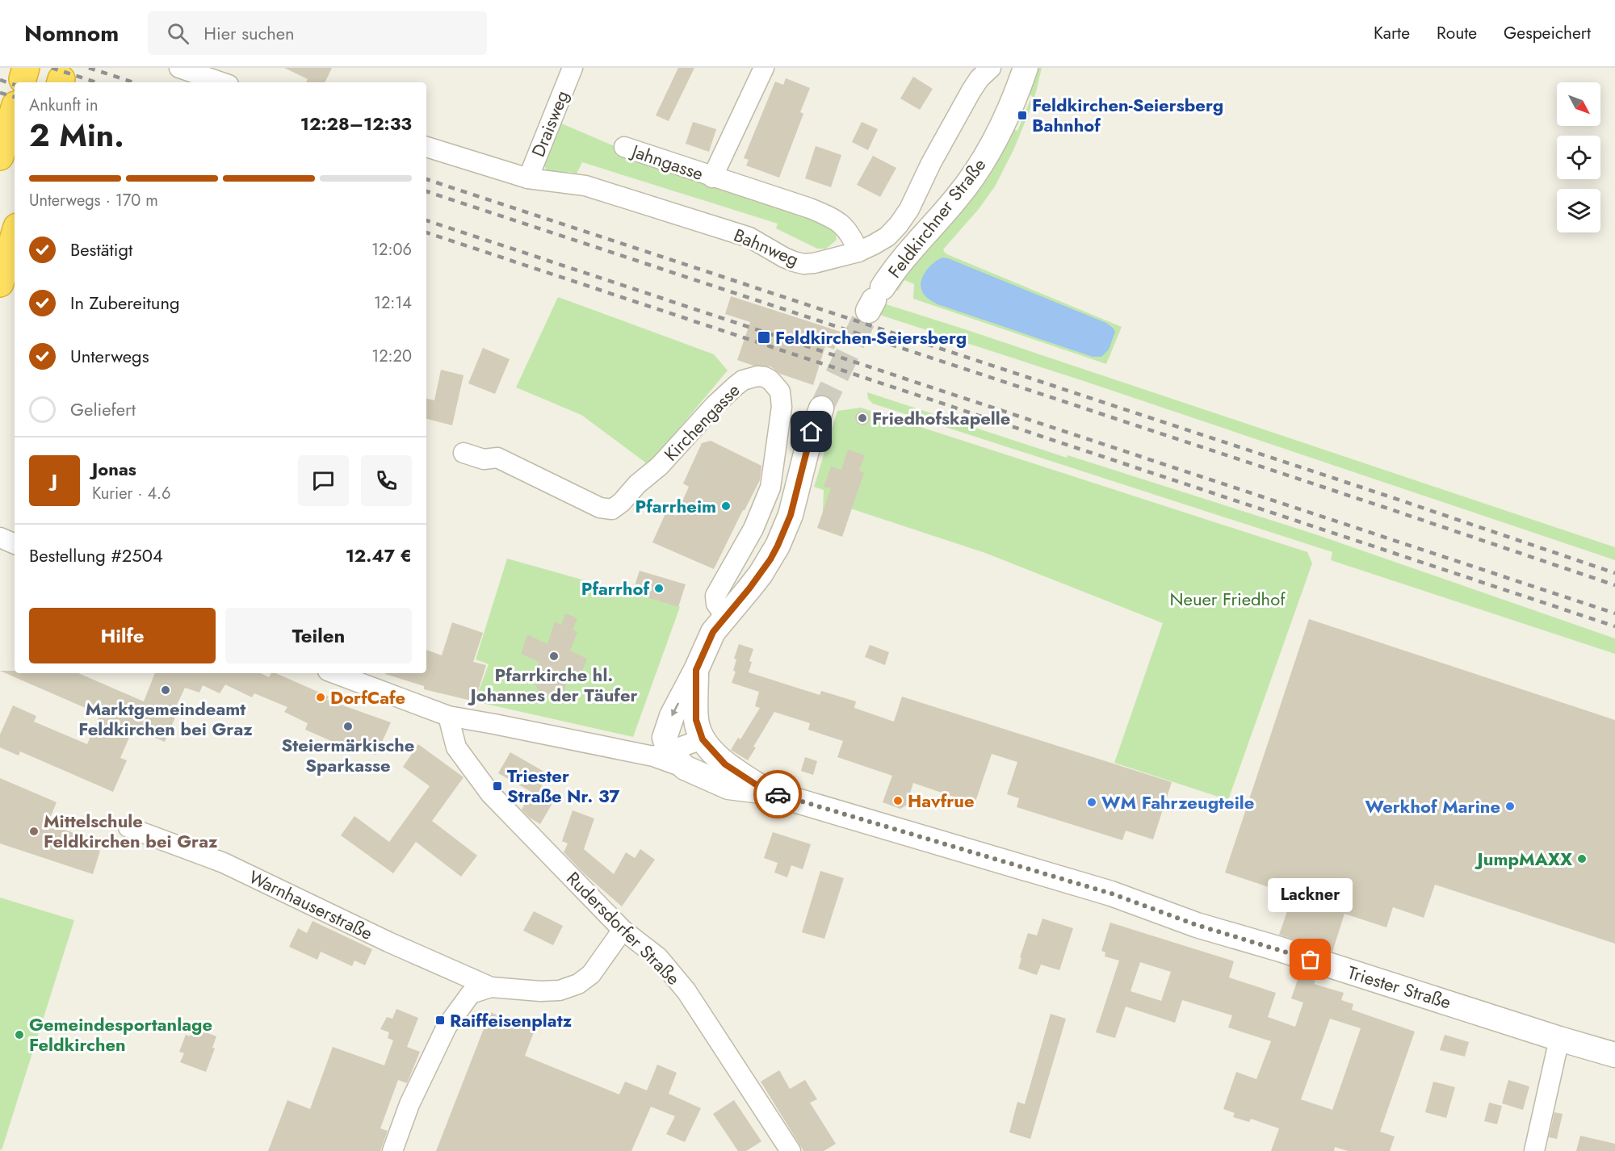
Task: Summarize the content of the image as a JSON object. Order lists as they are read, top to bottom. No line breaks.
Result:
{"streets":{"street":["Draisweg","Jahngasse","Feldkirchner Straße","Bahnweg","Kirchengasse","Warnhauserstraße","Rudersdorfer Straße","Triester Straße"]},"crossings":[["Draisweg","Bahnweg"],["Jahngasse","Bahnweg"],["Warnhauserstraße","Rudersdorfer Straße"]],"parks":["Neuer Friedhof"],"places":{"transit":["Feldkirchen-Seiersberg Bahnhof","Feldkirchen-Seiersberg","Triester Straße Nr. 37","Raiffeisenplatz"],"other":["Friedhofskapelle","Pfarrheim","Pfarrhof","Pfarrkirche hl. Johannes der Täufer","Marktgemeindeamt Feldkirchen bei Graz","DorfCafe","Steiermärkische Sparkasse","Havfrue","WM Fahrzeugteile","Werkhof Marine","Mittelschule Feldkirchen bei Graz","JumpMAXX","Lackner","Gemeindesportanlage Feldkirchen"]},"north":"bottom right","page":{"header":"Nomnom","search":"Hier suchen","nav":["Karte","Route","Gespeichert"],"heading":["2 Min.","Ankunft in","12:28–12:33"],"panel":["Jonas","Kurier · 4.6","Bestellung #2504","12.47 €"],"bar":"Unterwegs · 170 m","list":[["Bestätigt","12:06"],["In Zubereitung","12:14"],["Unterwegs","12:20"],"Geliefert"],"round":"J","buttons":["Hilfe","Teilen"],"bubble":"Lackner"}}
